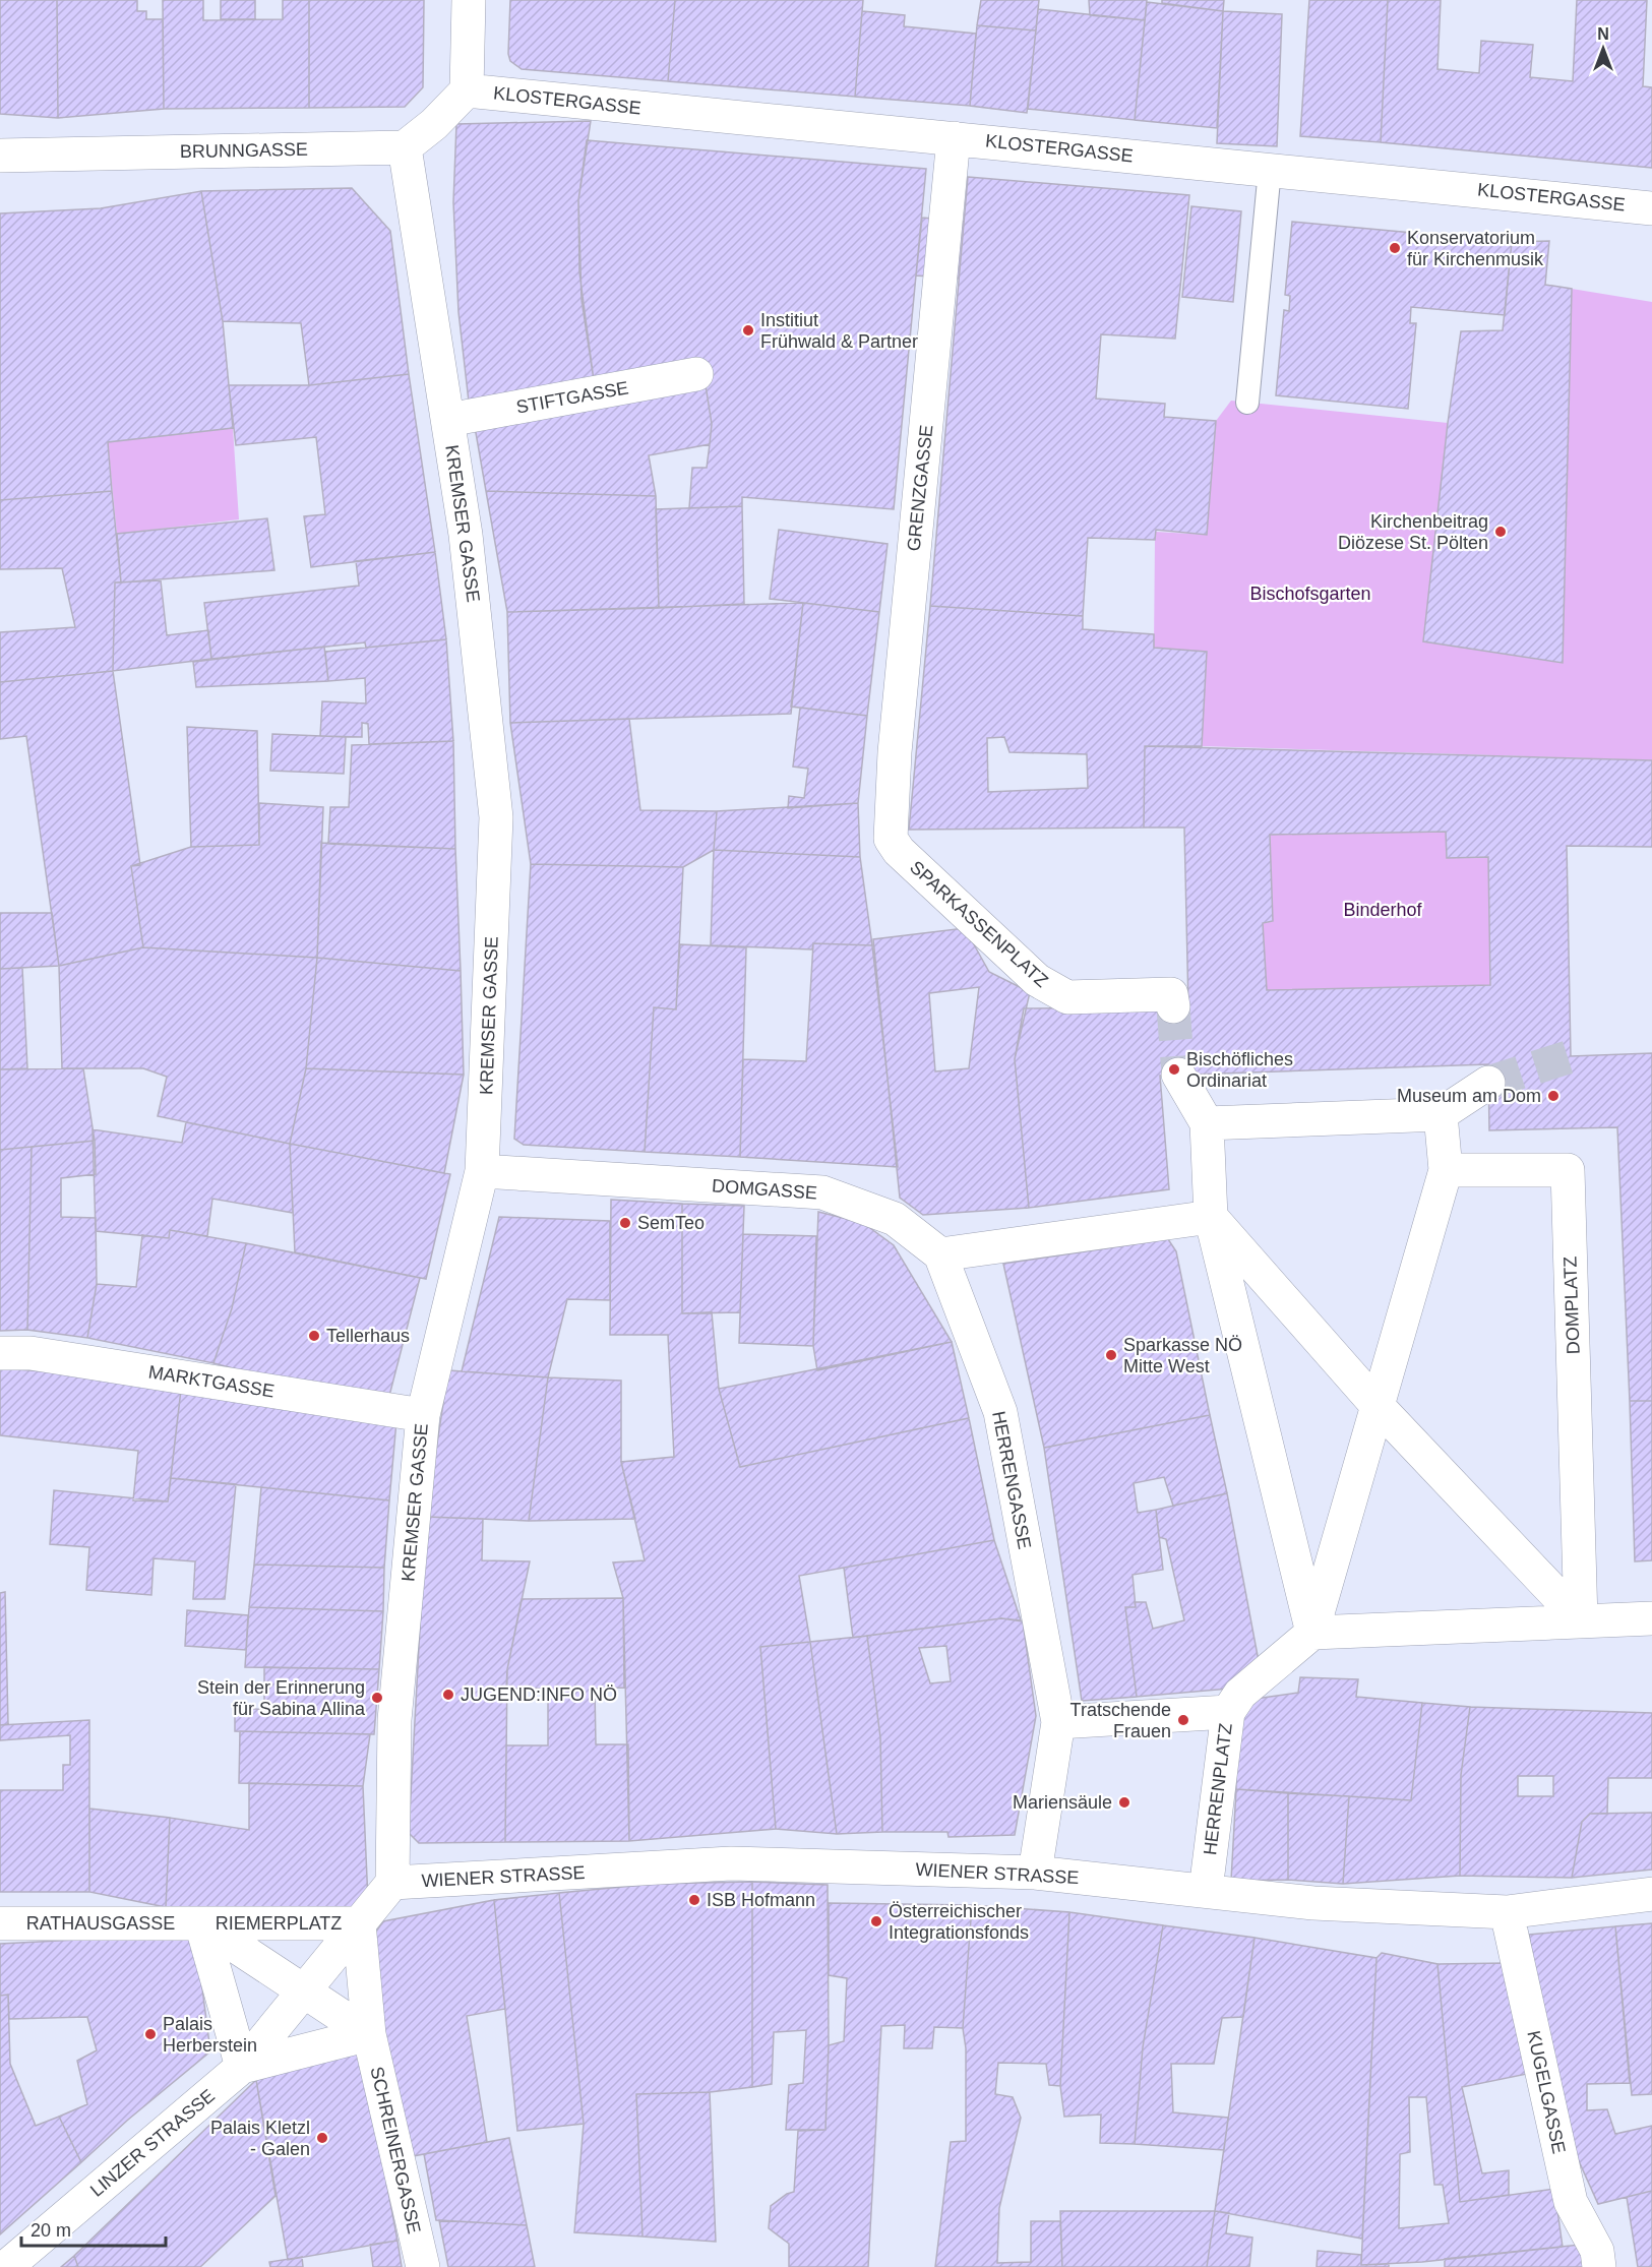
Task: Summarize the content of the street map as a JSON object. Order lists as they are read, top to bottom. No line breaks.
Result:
{"streets":{"street":["KLOSTERGASSE","BRUNNGASSE","STIFTGASSE","GRENZGASSE","KREMSER GASSE","SPARKASSENPLATZ","DOMGASSE","DOMPLATZ","MARKTGASSE","HERRENGASSE","HERRENPLATZ","WIENER STRASSE","RATHAUSGASSE","RIEMERPLATZ","KUGELGASSE","LINZER STRASSE","SCHREINERGASSE"]},"crossings":[["KLOSTERGASSE","GRENZGASSE"],["BRUNNGASSE","KREMSER GASSE"],["STIFTGASSE","KREMSER GASSE"],["GRENZGASSE","SPARKASSENPLATZ"],["KREMSER GASSE","DOMGASSE"],["KREMSER GASSE","MARKTGASSE"],["KREMSER GASSE","WIENER STRASSE"],["DOMGASSE","HERRENGASSE"],["HERRENGASSE","HERRENPLATZ"],["HERRENPLATZ","WIENER STRASSE"],["WIENER STRASSE","KUGELGASSE"],["RATHAUSGASSE","RIEMERPLATZ"],["RIEMERPLATZ","LINZER STRASSE"],["RIEMERPLATZ","SCHREINERGASSE"]],"parks":["Bischofsgarten","Binderhof"],"places":["Konservatorium für Kirchenmusik","Institiut Frühwald & Partner","Kirchenbeitrag Diözese St. Pölten","Bischöfliches Ordinariat","Museum am Dom","SemTeo","Tellerhaus","Sparkasse NÖ Mitte West","JUGEND:INFO NÖ","Stein der Erinnerung für Sabina Allina","Tratschende Frauen","Mariensäule","ISB Hofmann","Österreichischer Integrationsfonds","Palais Herberstein","Palais Kletzl - Galen"],"scale_bar":"20 m","north":"top"}
